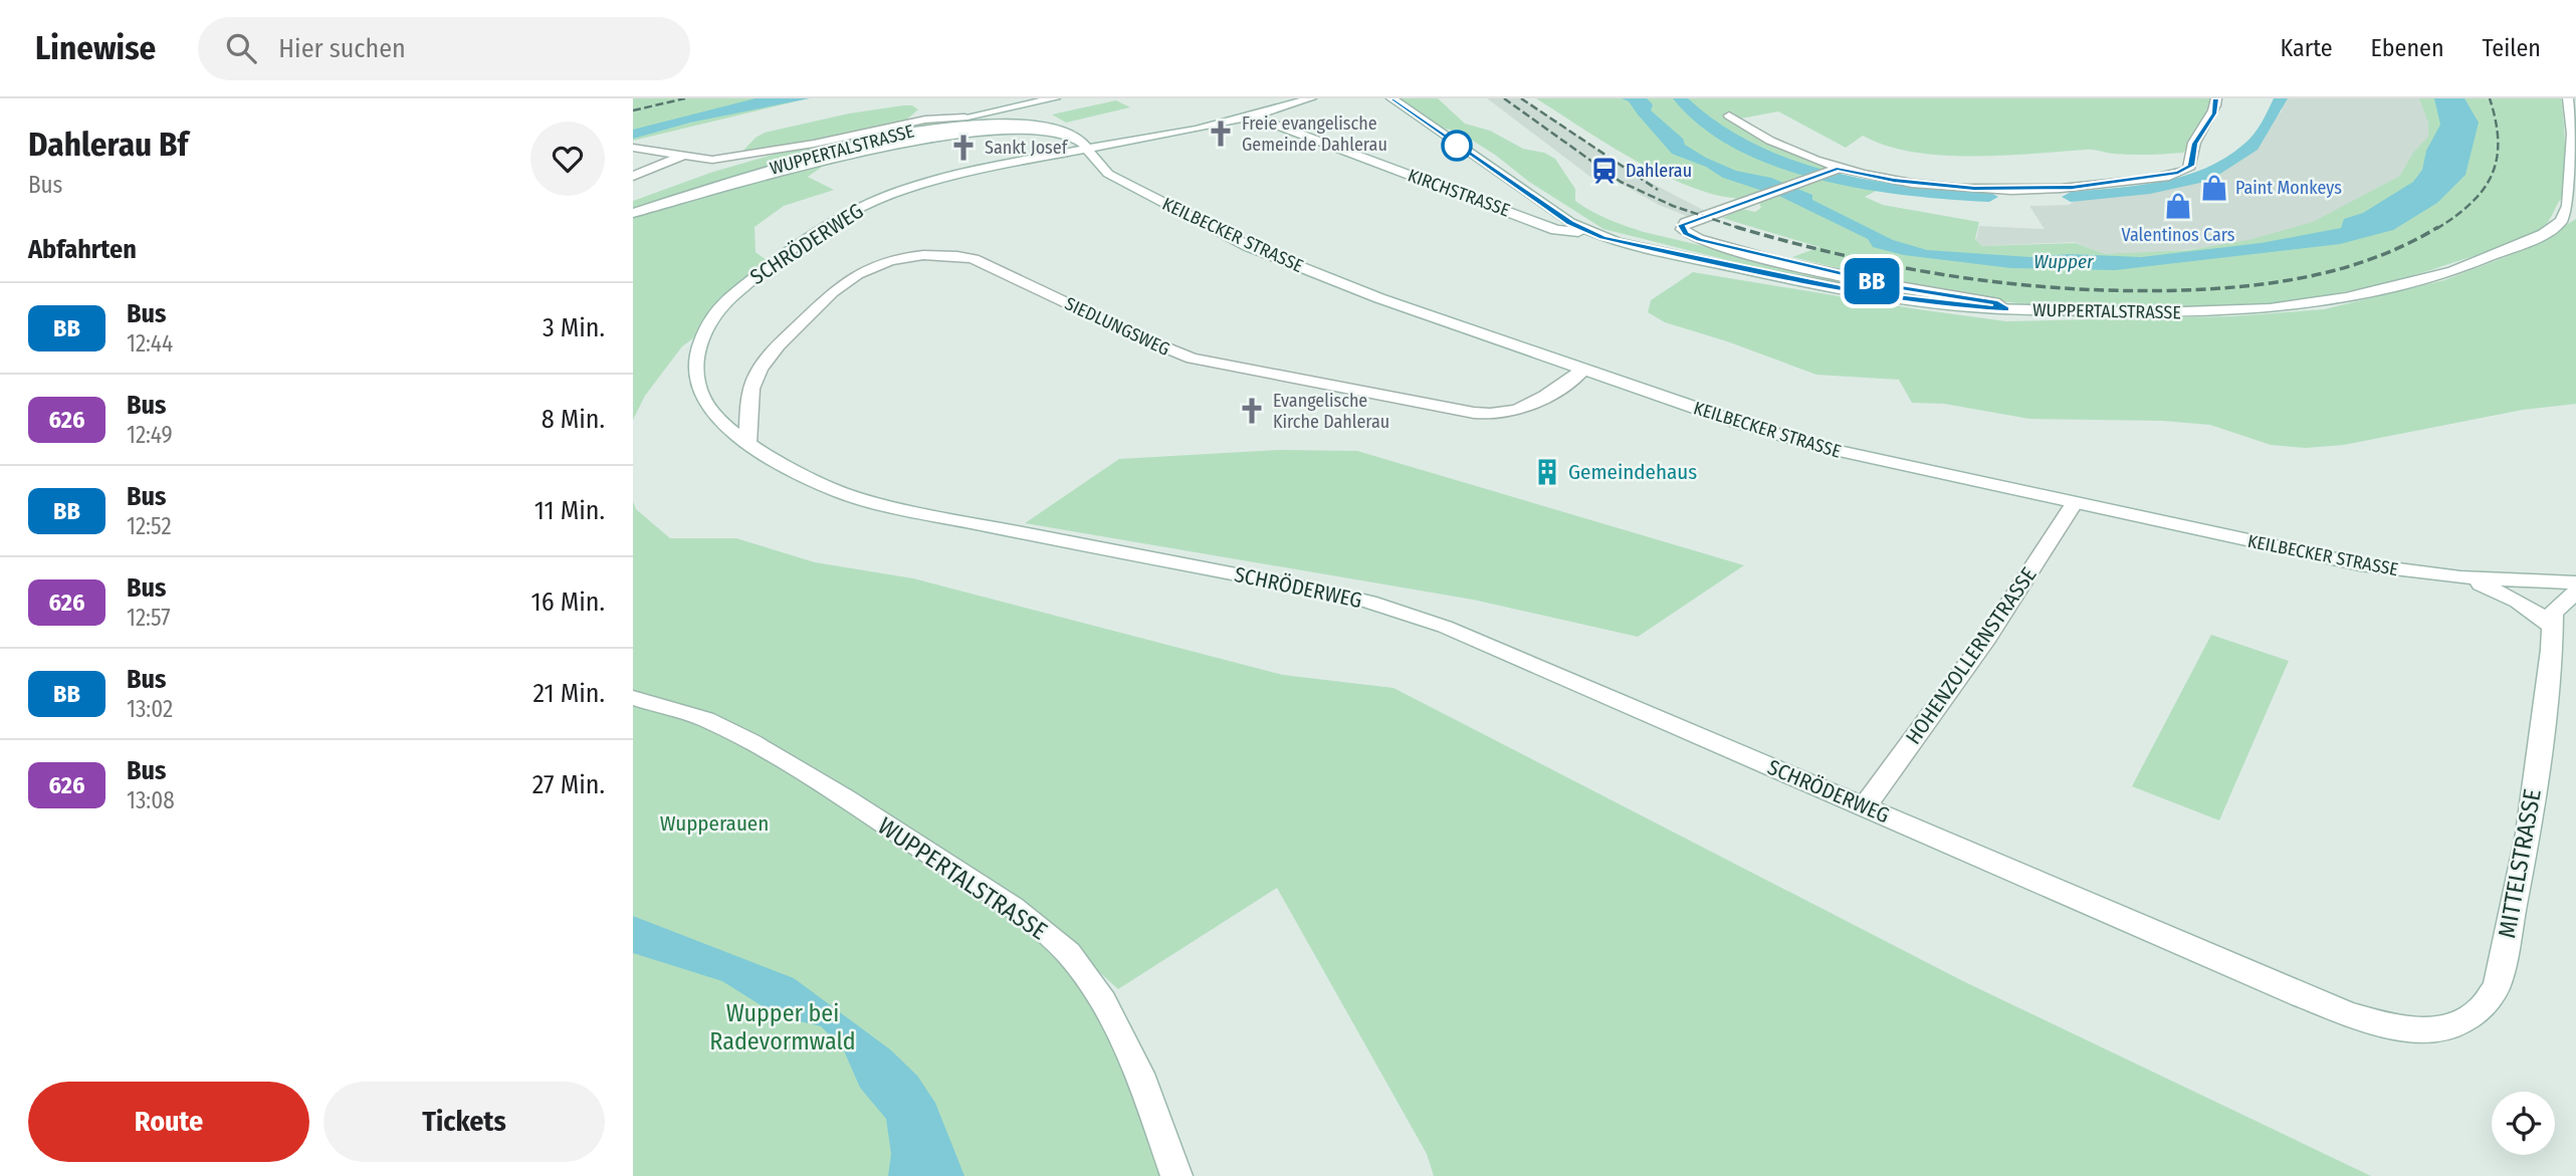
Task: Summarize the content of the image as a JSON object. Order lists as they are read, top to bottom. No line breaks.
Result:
{"streets":{"main road":["WUPPERTALSTRASSE","KIRCHSTRASSE","KEILBECKER STRASSE","SCHRÖDERWEG","SIEDLUNGSWEG","HOHENZOLLERNSTRASSE","MITTELSTRASSE"]},"crossings":[["WUPPERTALSTRASSE","KIRCHSTRASSE"],["WUPPERTALSTRASSE","KEILBECKER STRASSE"],["KEILBECKER STRASSE","SCHRÖDERWEG"],["KEILBECKER STRASSE","SIEDLUNGSWEG"],["KEILBECKER STRASSE","HOHENZOLLERNSTRASSE"],["KEILBECKER STRASSE","MITTELSTRASSE"],["SCHRÖDERWEG","SIEDLUNGSWEG"],["SCHRÖDERWEG","HOHENZOLLERNSTRASSE"],["SCHRÖDERWEG","MITTELSTRASSE"]],"water":["Wupper"],"parks":["Wupperauen","Wupper bei Radevormwald"],"places":{"church":["Freie evangelische Gemeinde Dahlerau","Sankt Josef","Evangelische Kirche Dahlerau"],"station":["Dahlerau"],"shop":["Paint Monkeys","Valentinos Cars"],"building":["Gemeindehaus"]},"lines":["bus line BB"],"page":{"header":"Linewise","search":"Hier suchen","nav":["Karte","Ebenen","Teilen"],"heading":[["Dahlerau Bf","Bus"],"Abfahrten"],"on_map":"BB","list":[{"mark":"BB","name":"Bus","note":"12:44","value":"3 Min."},{"mark":"626","name":"Bus","note":"12:49","value":"8 Min."},{"mark":"BB","name":"Bus","note":"12:52","value":"11 Min."},{"mark":"626","name":"Bus","note":"12:57","value":"16 Min."},{"mark":"BB","name":"Bus","note":"13:02","value":"21 Min."},{"mark":"626","name":"Bus","note":"13:08","value":"27 Min."}],"buttons":["Route","Tickets"]}}
